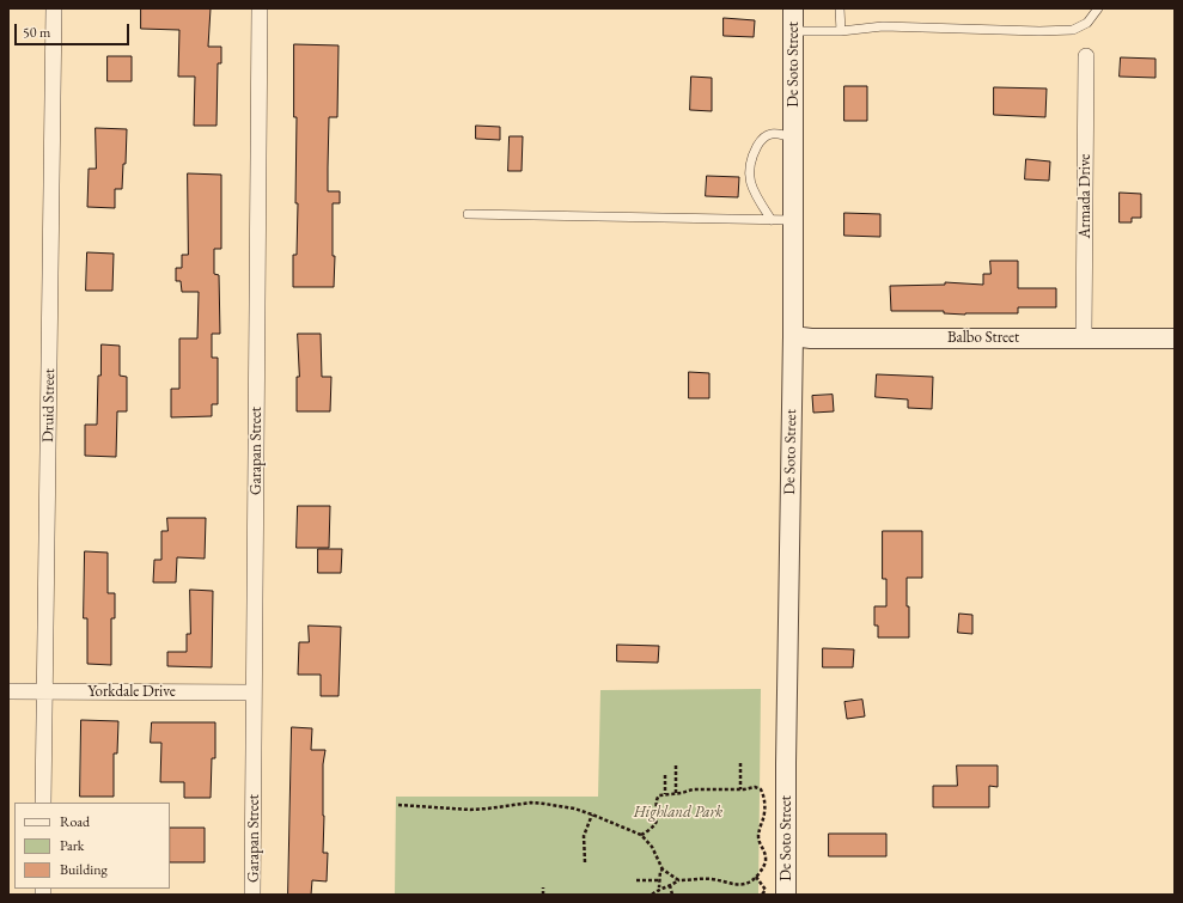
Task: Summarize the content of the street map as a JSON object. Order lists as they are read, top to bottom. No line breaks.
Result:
{"streets":{"street":["De Soto Street","Armada Drive","Balbo Street","Druid Street","Garapan Street","Yorkdale Drive"]},"crossings":[["De Soto Street","Balbo Street"],["Armada Drive","Balbo Street"],["Druid Street","Yorkdale Drive"],["Garapan Street","Yorkdale Drive"]],"parks":["Highland Park"],"legend":["Road","Park","Building"],"scale_bar":"50 m"}
